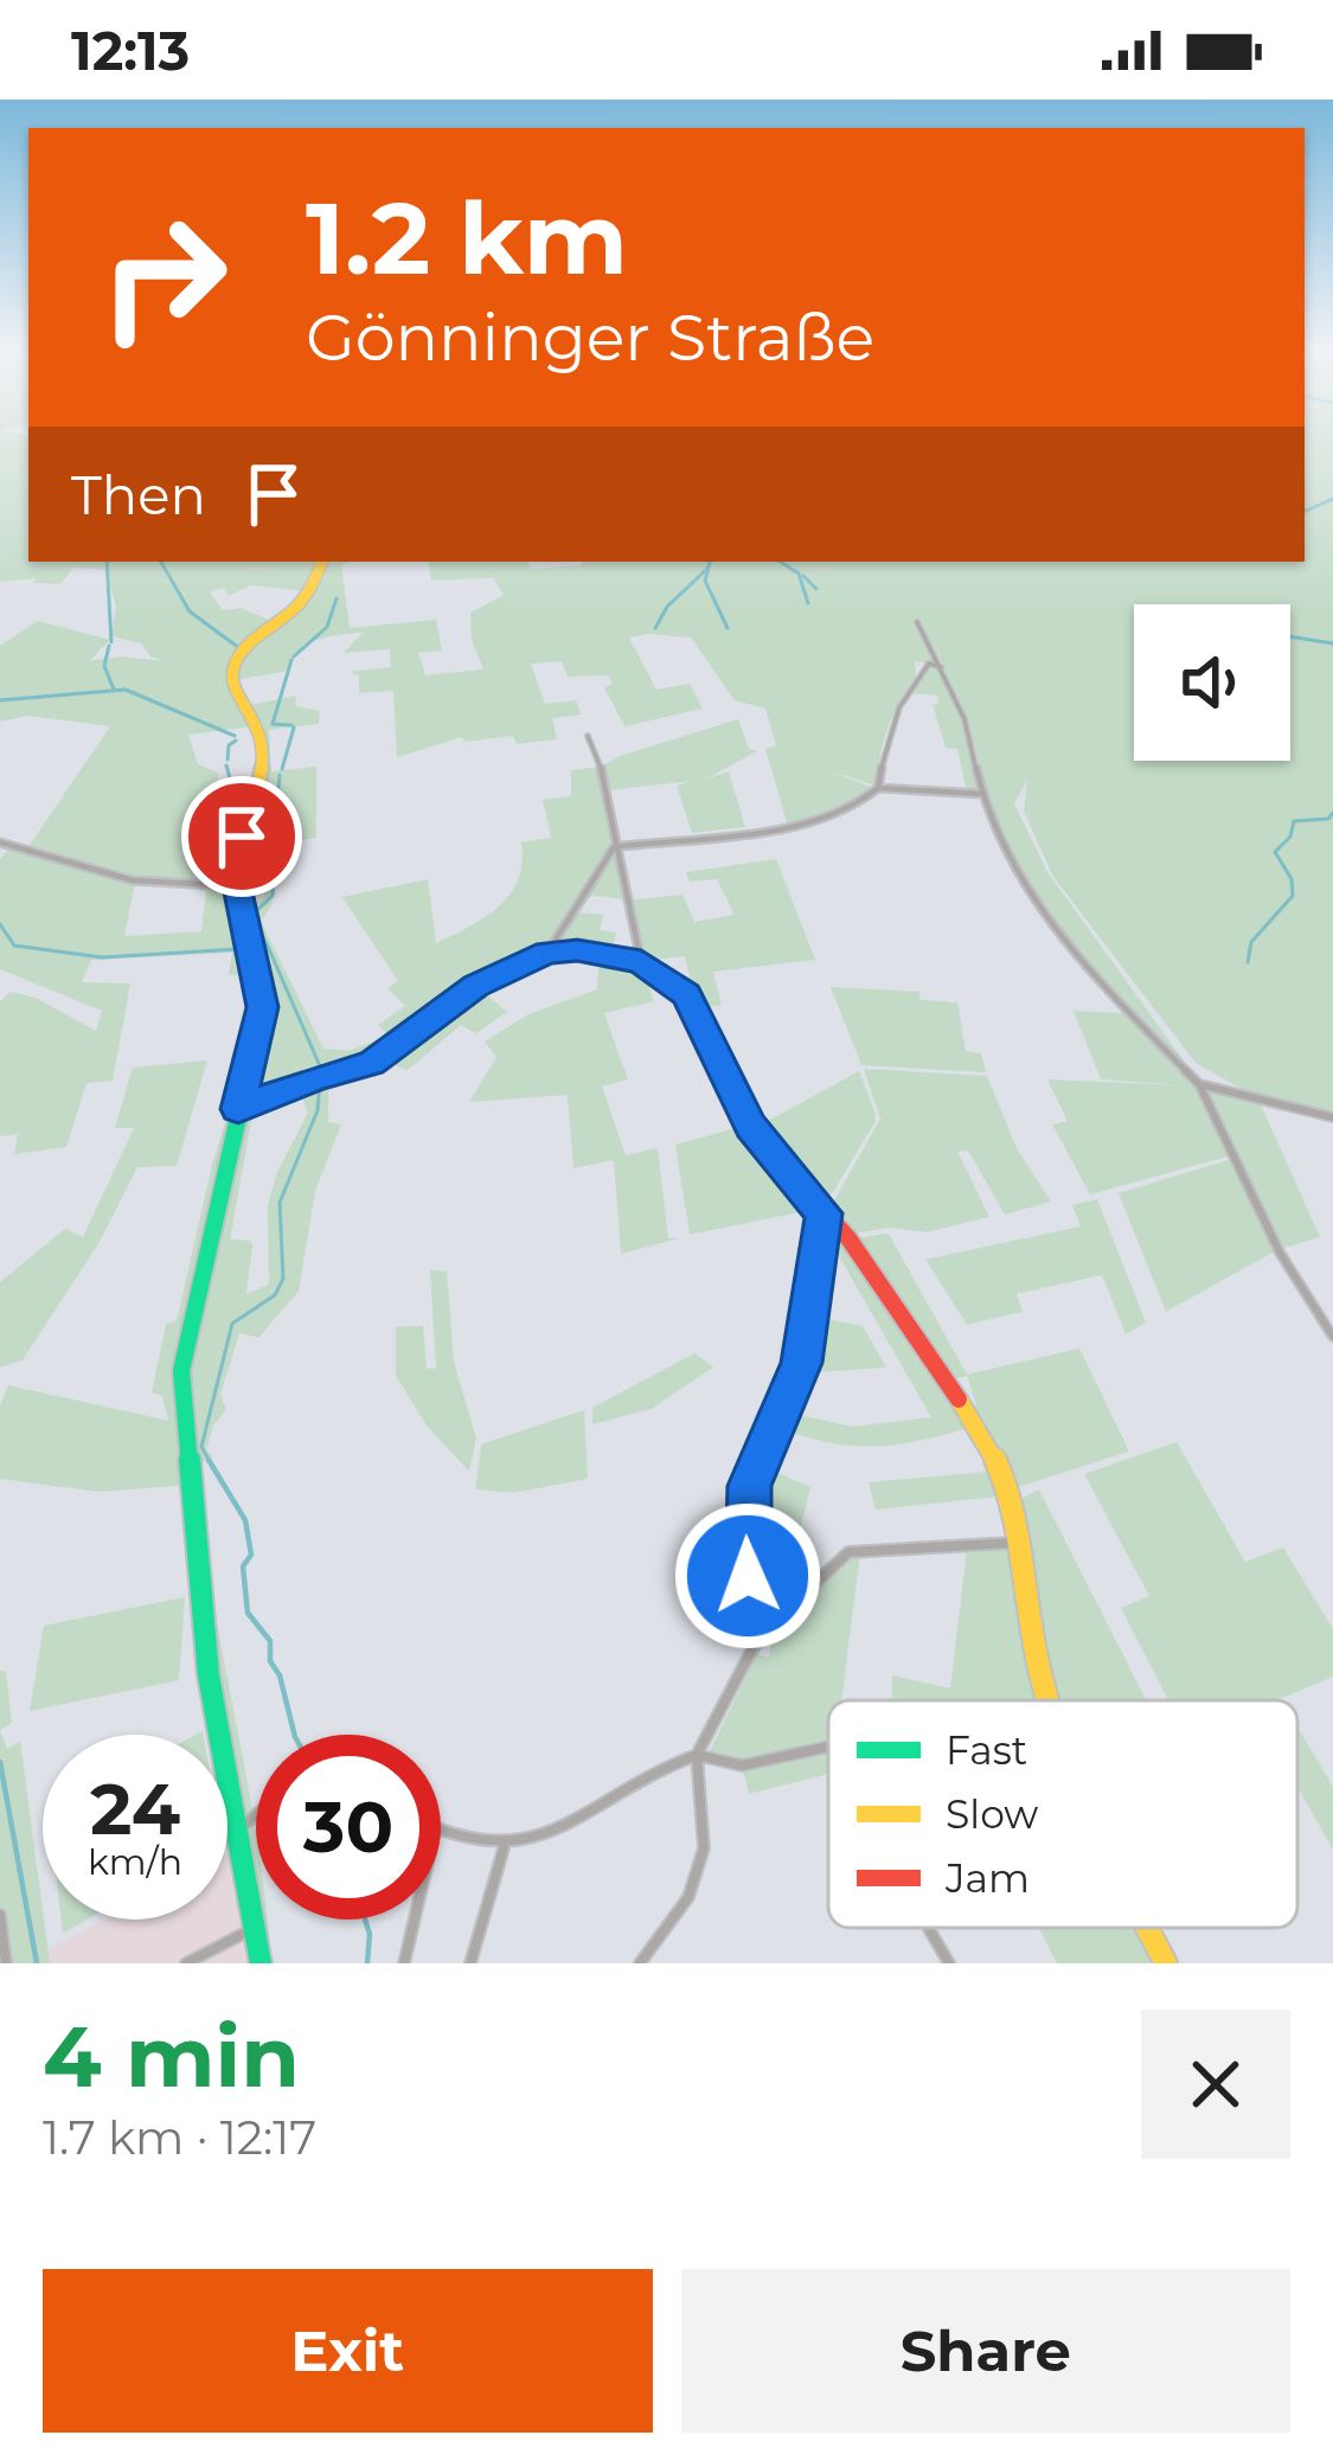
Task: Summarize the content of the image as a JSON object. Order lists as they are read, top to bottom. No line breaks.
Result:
{"legend":["Fast","Slow","Jam"],"page":{"status":"12:13","turn":["1.2 km","Gönninger Straße"],"then":"Then","speed":"24 km/h","limit":"30","heading":["4 min","1.7 km · 12:17"],"buttons":["Exit","Share"]}}
